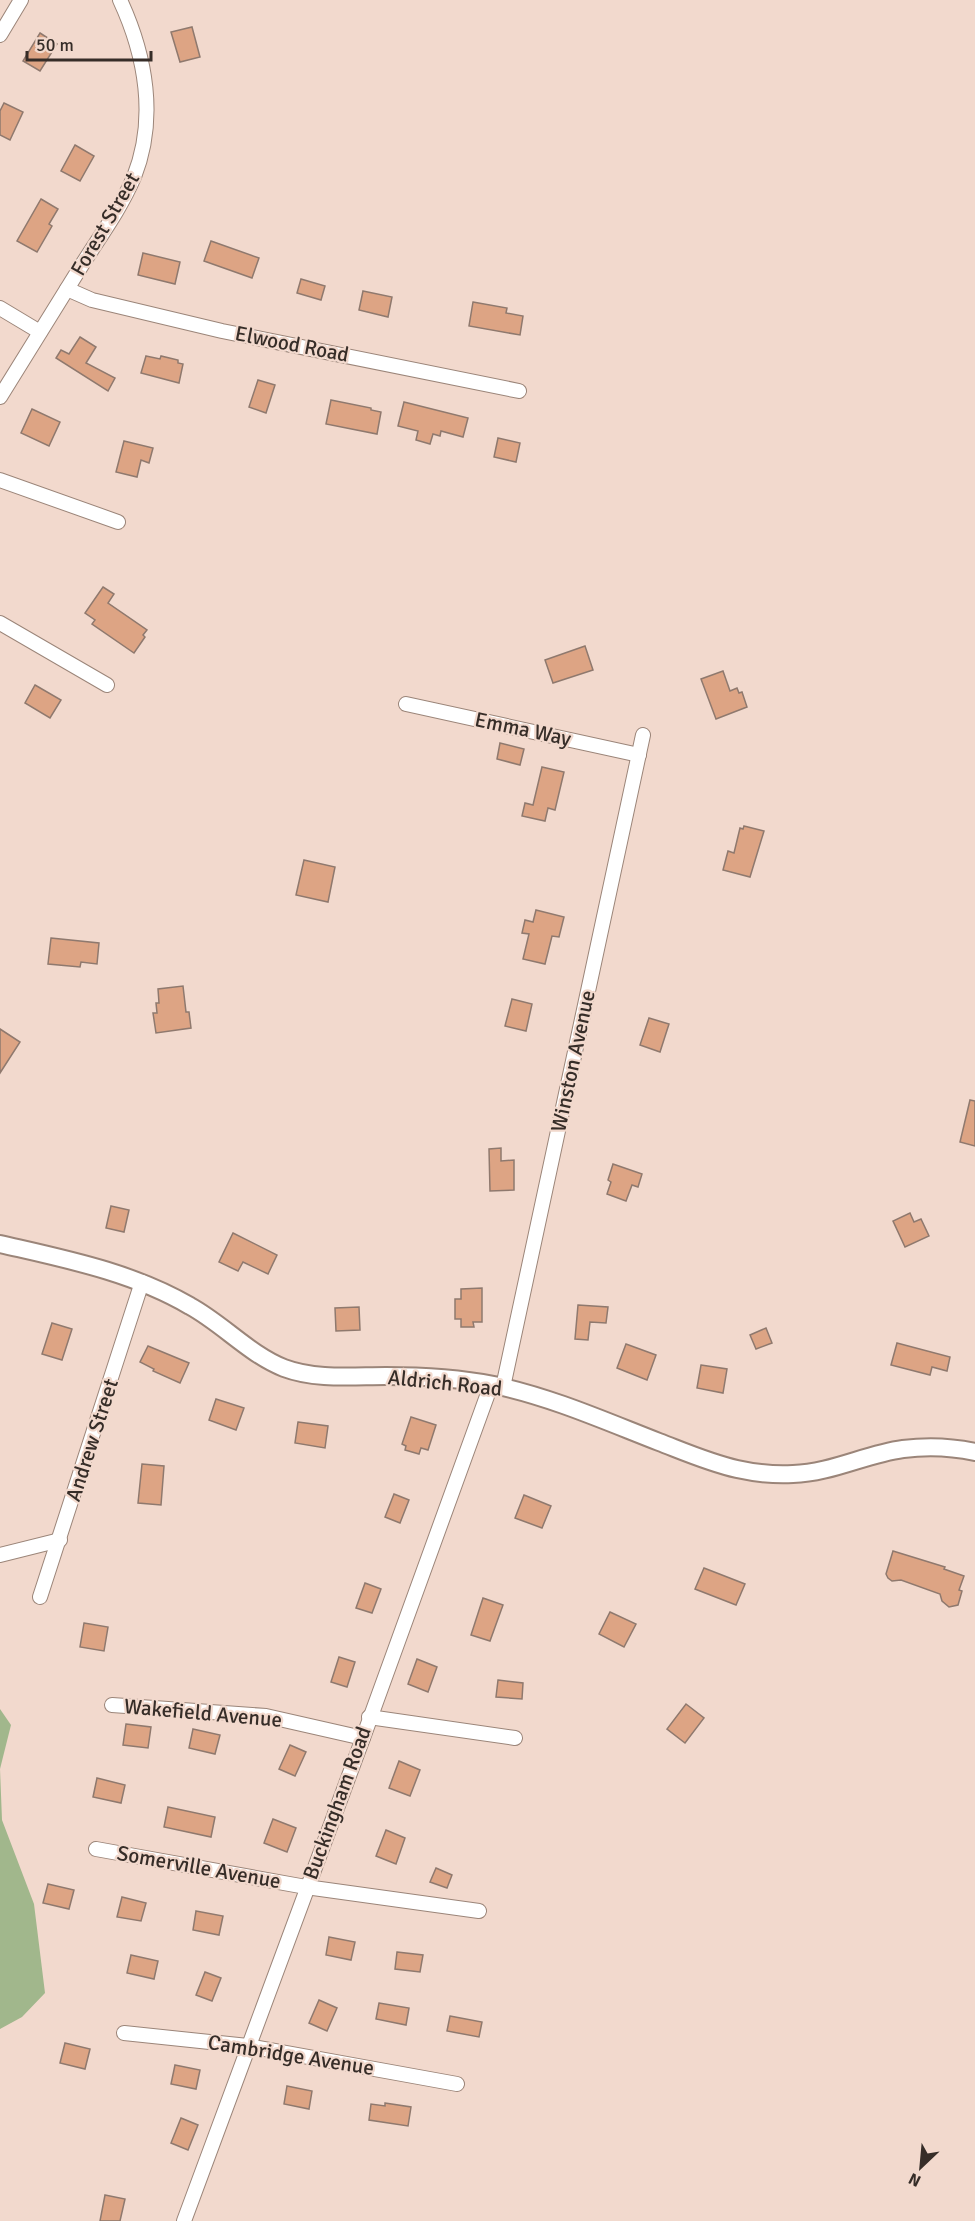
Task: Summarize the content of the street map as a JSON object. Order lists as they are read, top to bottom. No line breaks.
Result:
{"streets":{"street":["Forest Street","Elwood Road","Emma Way","Winston Avenue","Aldrich Road","Andrew Street","Wakefield Avenue","Buckingham Road","Somerville Avenue","Cambridge Avenue"]},"crossings":[["Forest Street","Elwood Road"],["Emma Way","Winston Avenue"],["Winston Avenue","Aldrich Road"],["Winston Avenue","Buckingham Road"],["Aldrich Road","Andrew Street"],["Aldrich Road","Buckingham Road"],["Wakefield Avenue","Buckingham Road"],["Buckingham Road","Somerville Avenue"],["Buckingham Road","Cambridge Avenue"]],"scale_bar":"50 m","north":"bottom left"}
